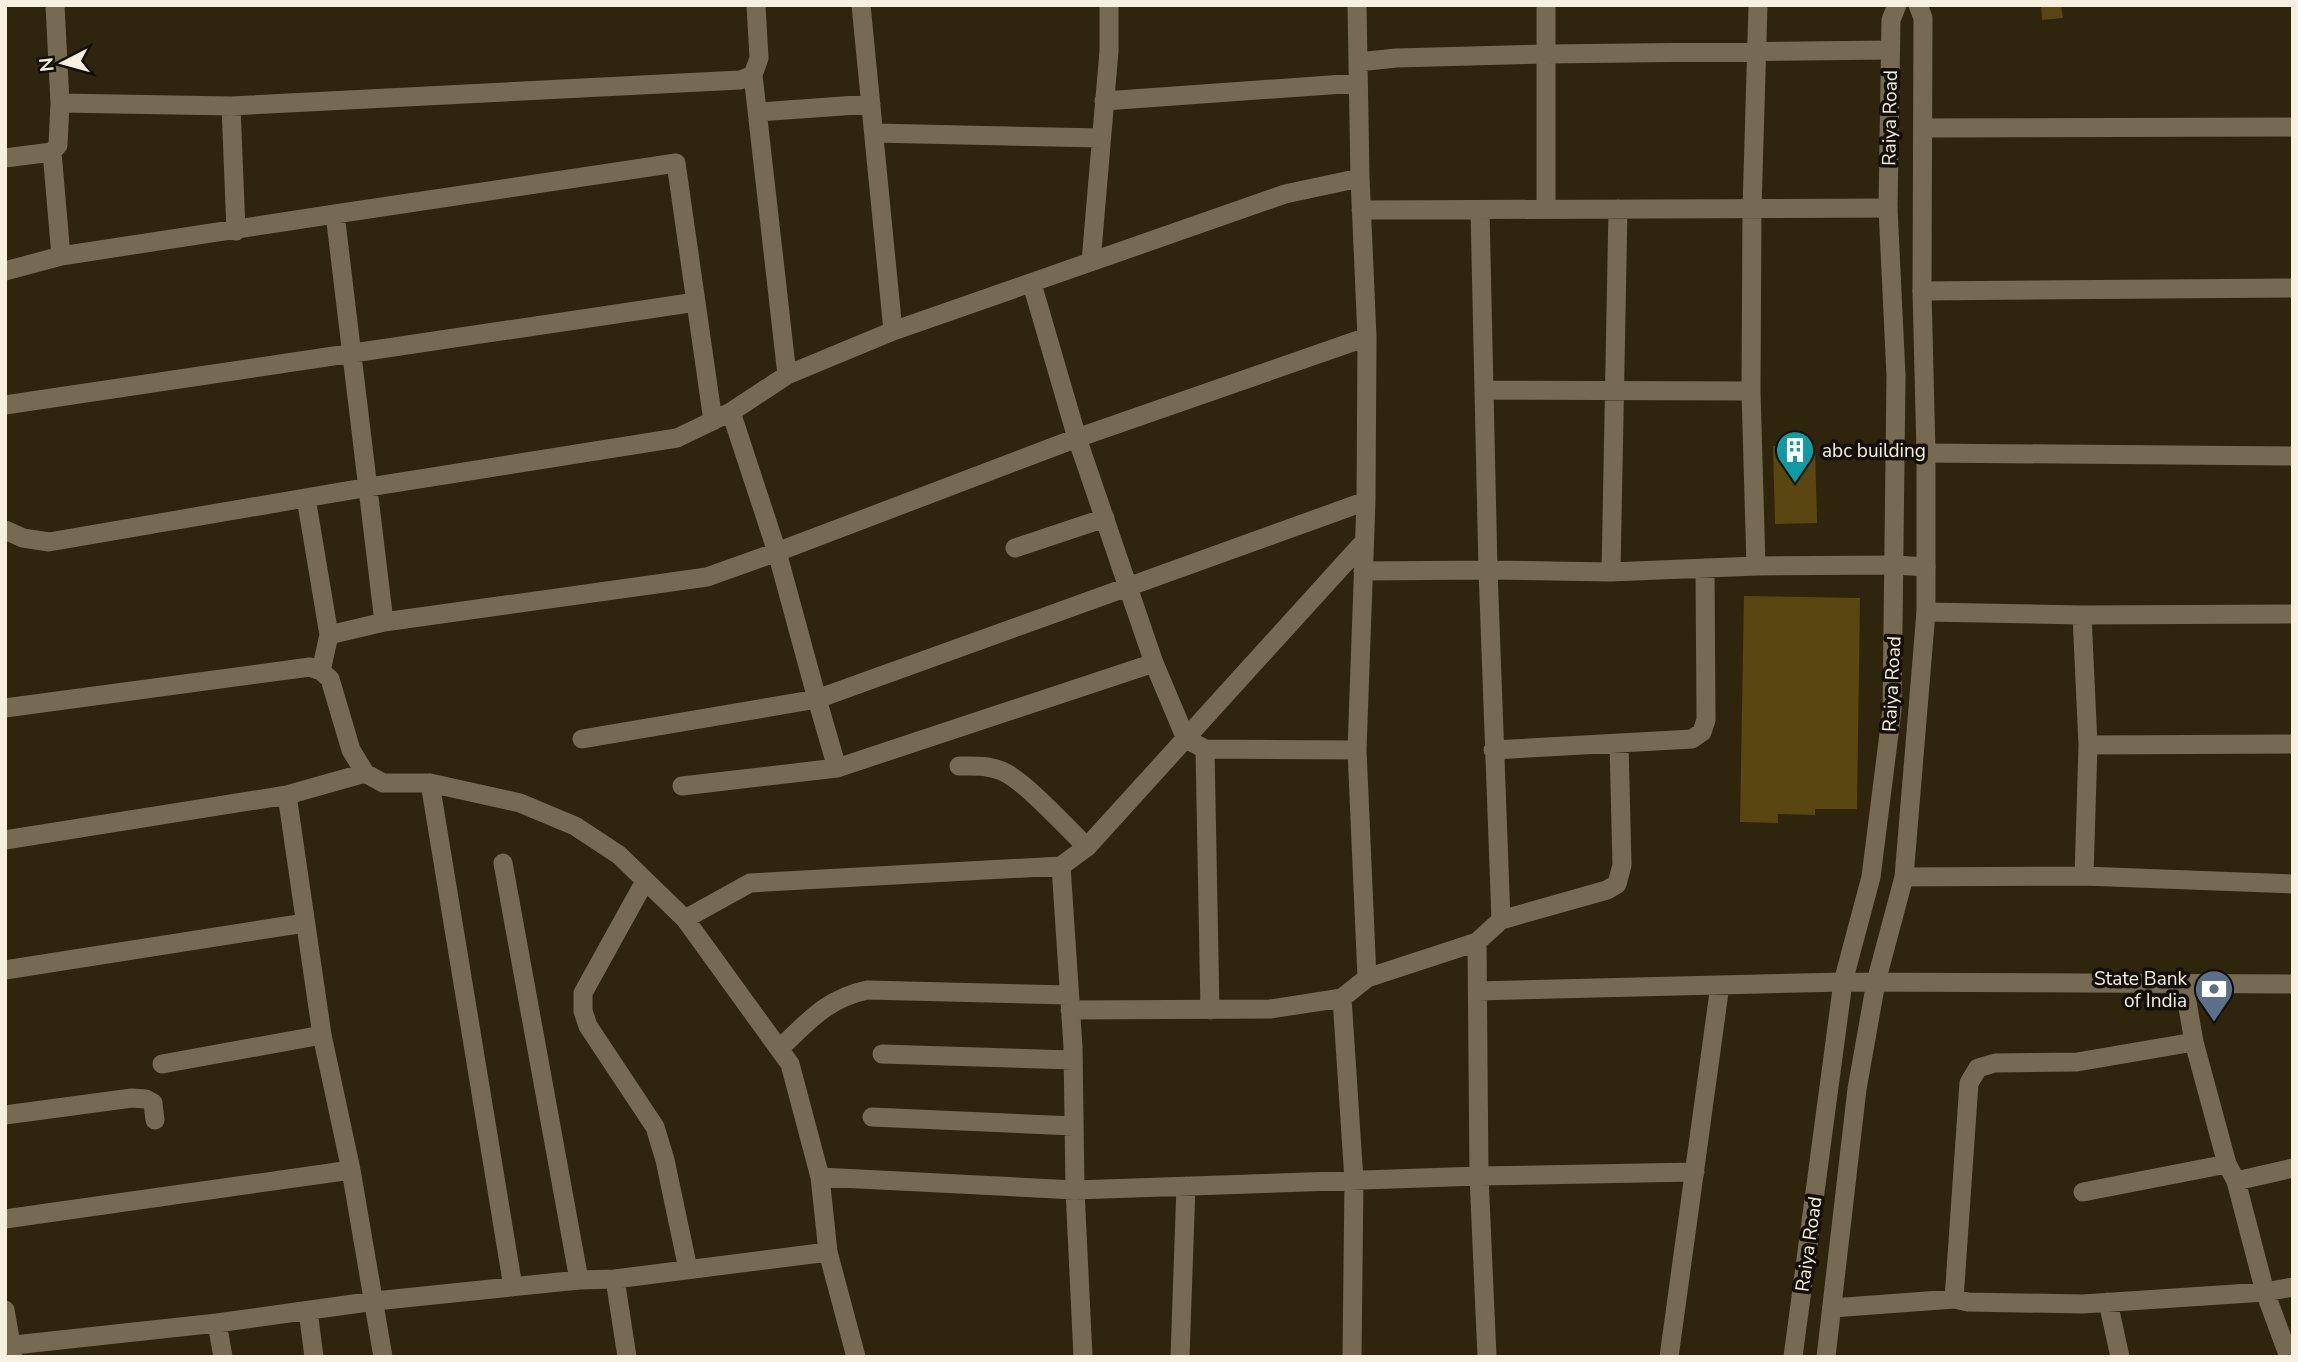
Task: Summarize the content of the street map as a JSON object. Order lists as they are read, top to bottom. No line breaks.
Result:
{"streets":{"street":["Raiya Road"]},"places":{"building":["abc building"],"bank":["State Bank of India"]},"north":"left"}
